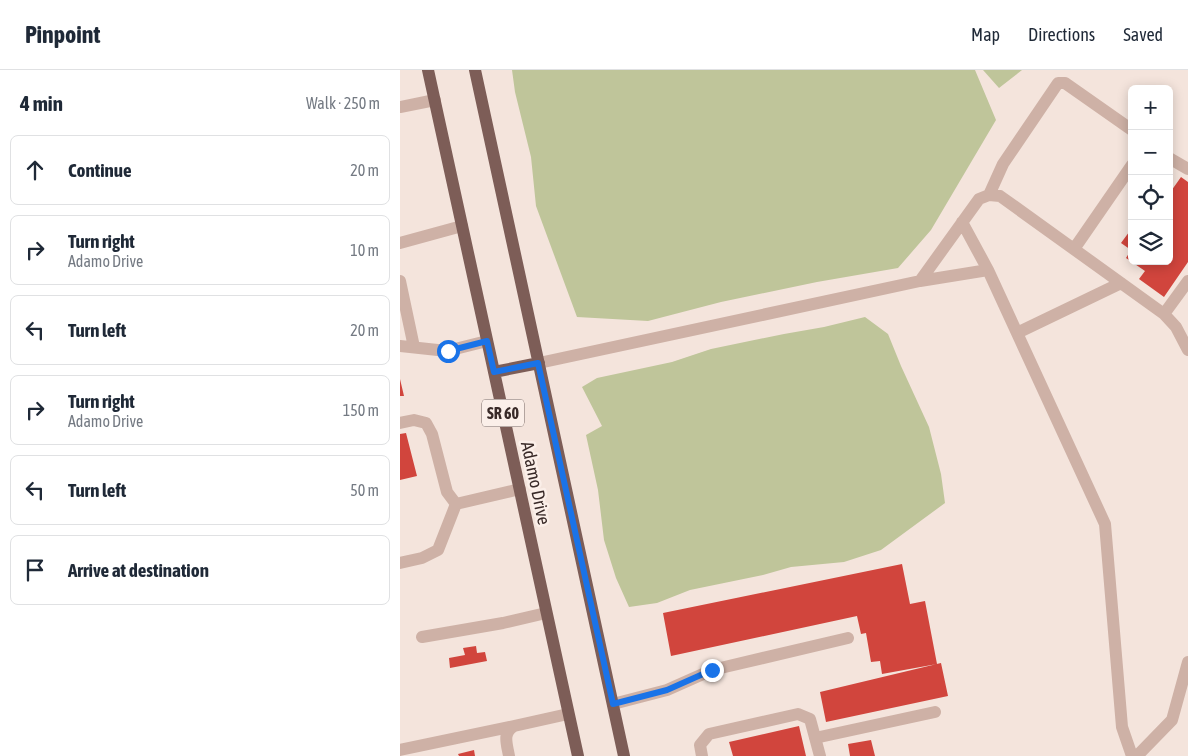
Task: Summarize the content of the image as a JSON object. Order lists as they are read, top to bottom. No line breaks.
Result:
{"streets":{"main road":["SR 60","Adamo Drive"]},"page":{"header":"Pinpoint","nav":["Map","Directions","Saved"],"heading":["4 min","Walk · 250 m"],"map_buttons":["+","−"],"list":[["Continue","20 m"],["Turn right","Adamo Drive","10 m"],["Turn left","20 m"],["Turn right","Adamo Drive","150 m"],["Turn left","50 m"],"Arrive at destination"]}}
